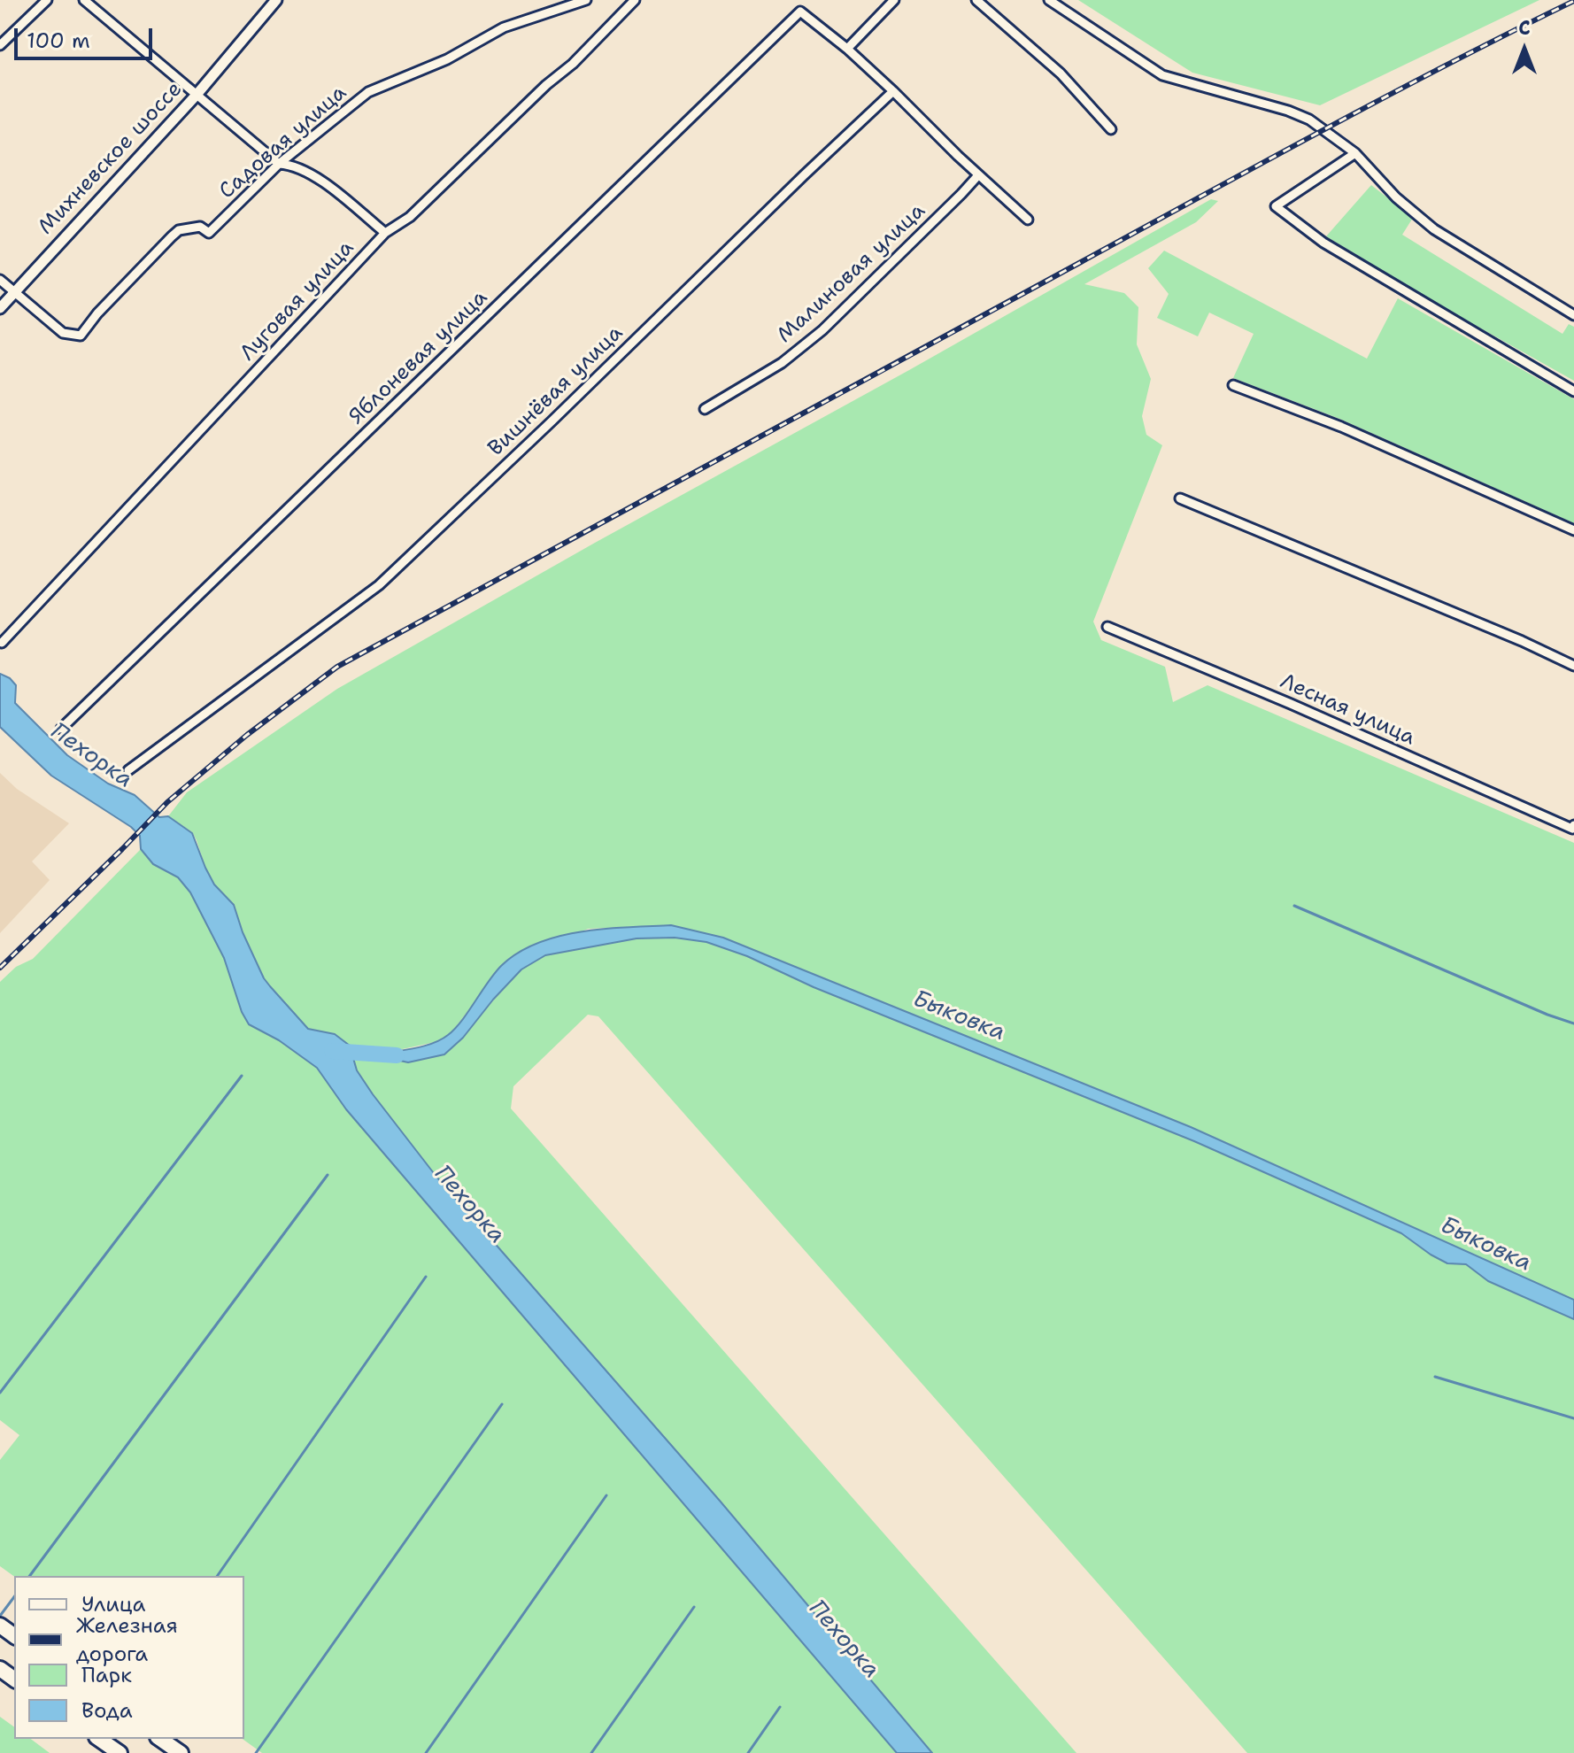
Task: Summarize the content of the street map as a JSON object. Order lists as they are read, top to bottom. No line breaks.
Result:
{"streets":{"street":["Садовая улица","Михневское шоссе","Малиновая улица","Луговая улица","Яблоневая улица","Вишнёвая улица","Лесная улица"]},"crossings":[["Садовая улица","Михневское шоссе"]],"water":["Пехорка","Быковка"],"legend":["Улица","Железная дорога","Парк","Вода"],"scale_bar":"100 m","north":"top"}
